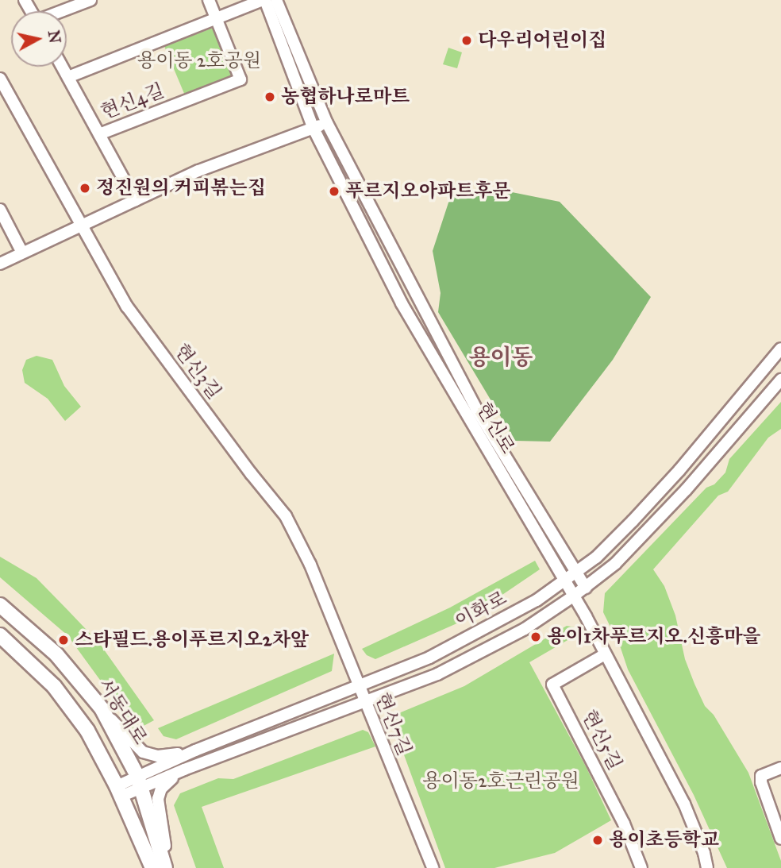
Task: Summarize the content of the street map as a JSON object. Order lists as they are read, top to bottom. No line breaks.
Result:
{"streets":{"main road":["서동대로"],"street":["현신4길","현신3길","현신로","이화로","현신7길","현신5길"]},"crossings":[["현신3길","이화로"],["현신3길","현신7길"],["현신로","이화로"],["현신로","현신5길"],["이화로","서동대로"],["이화로","현신7길"]],"districts":["용이동"],"parks":["용이동 2호공원","용이동2호근린공원"],"places":["다우리어린이집","농협하나로마트","정진원의 커피볶는집","푸르지오아파트후문","용이1차푸르지오.신흥마을","스타필드.용이푸르지오2차앞","용이초등학교"],"north":"right"}
